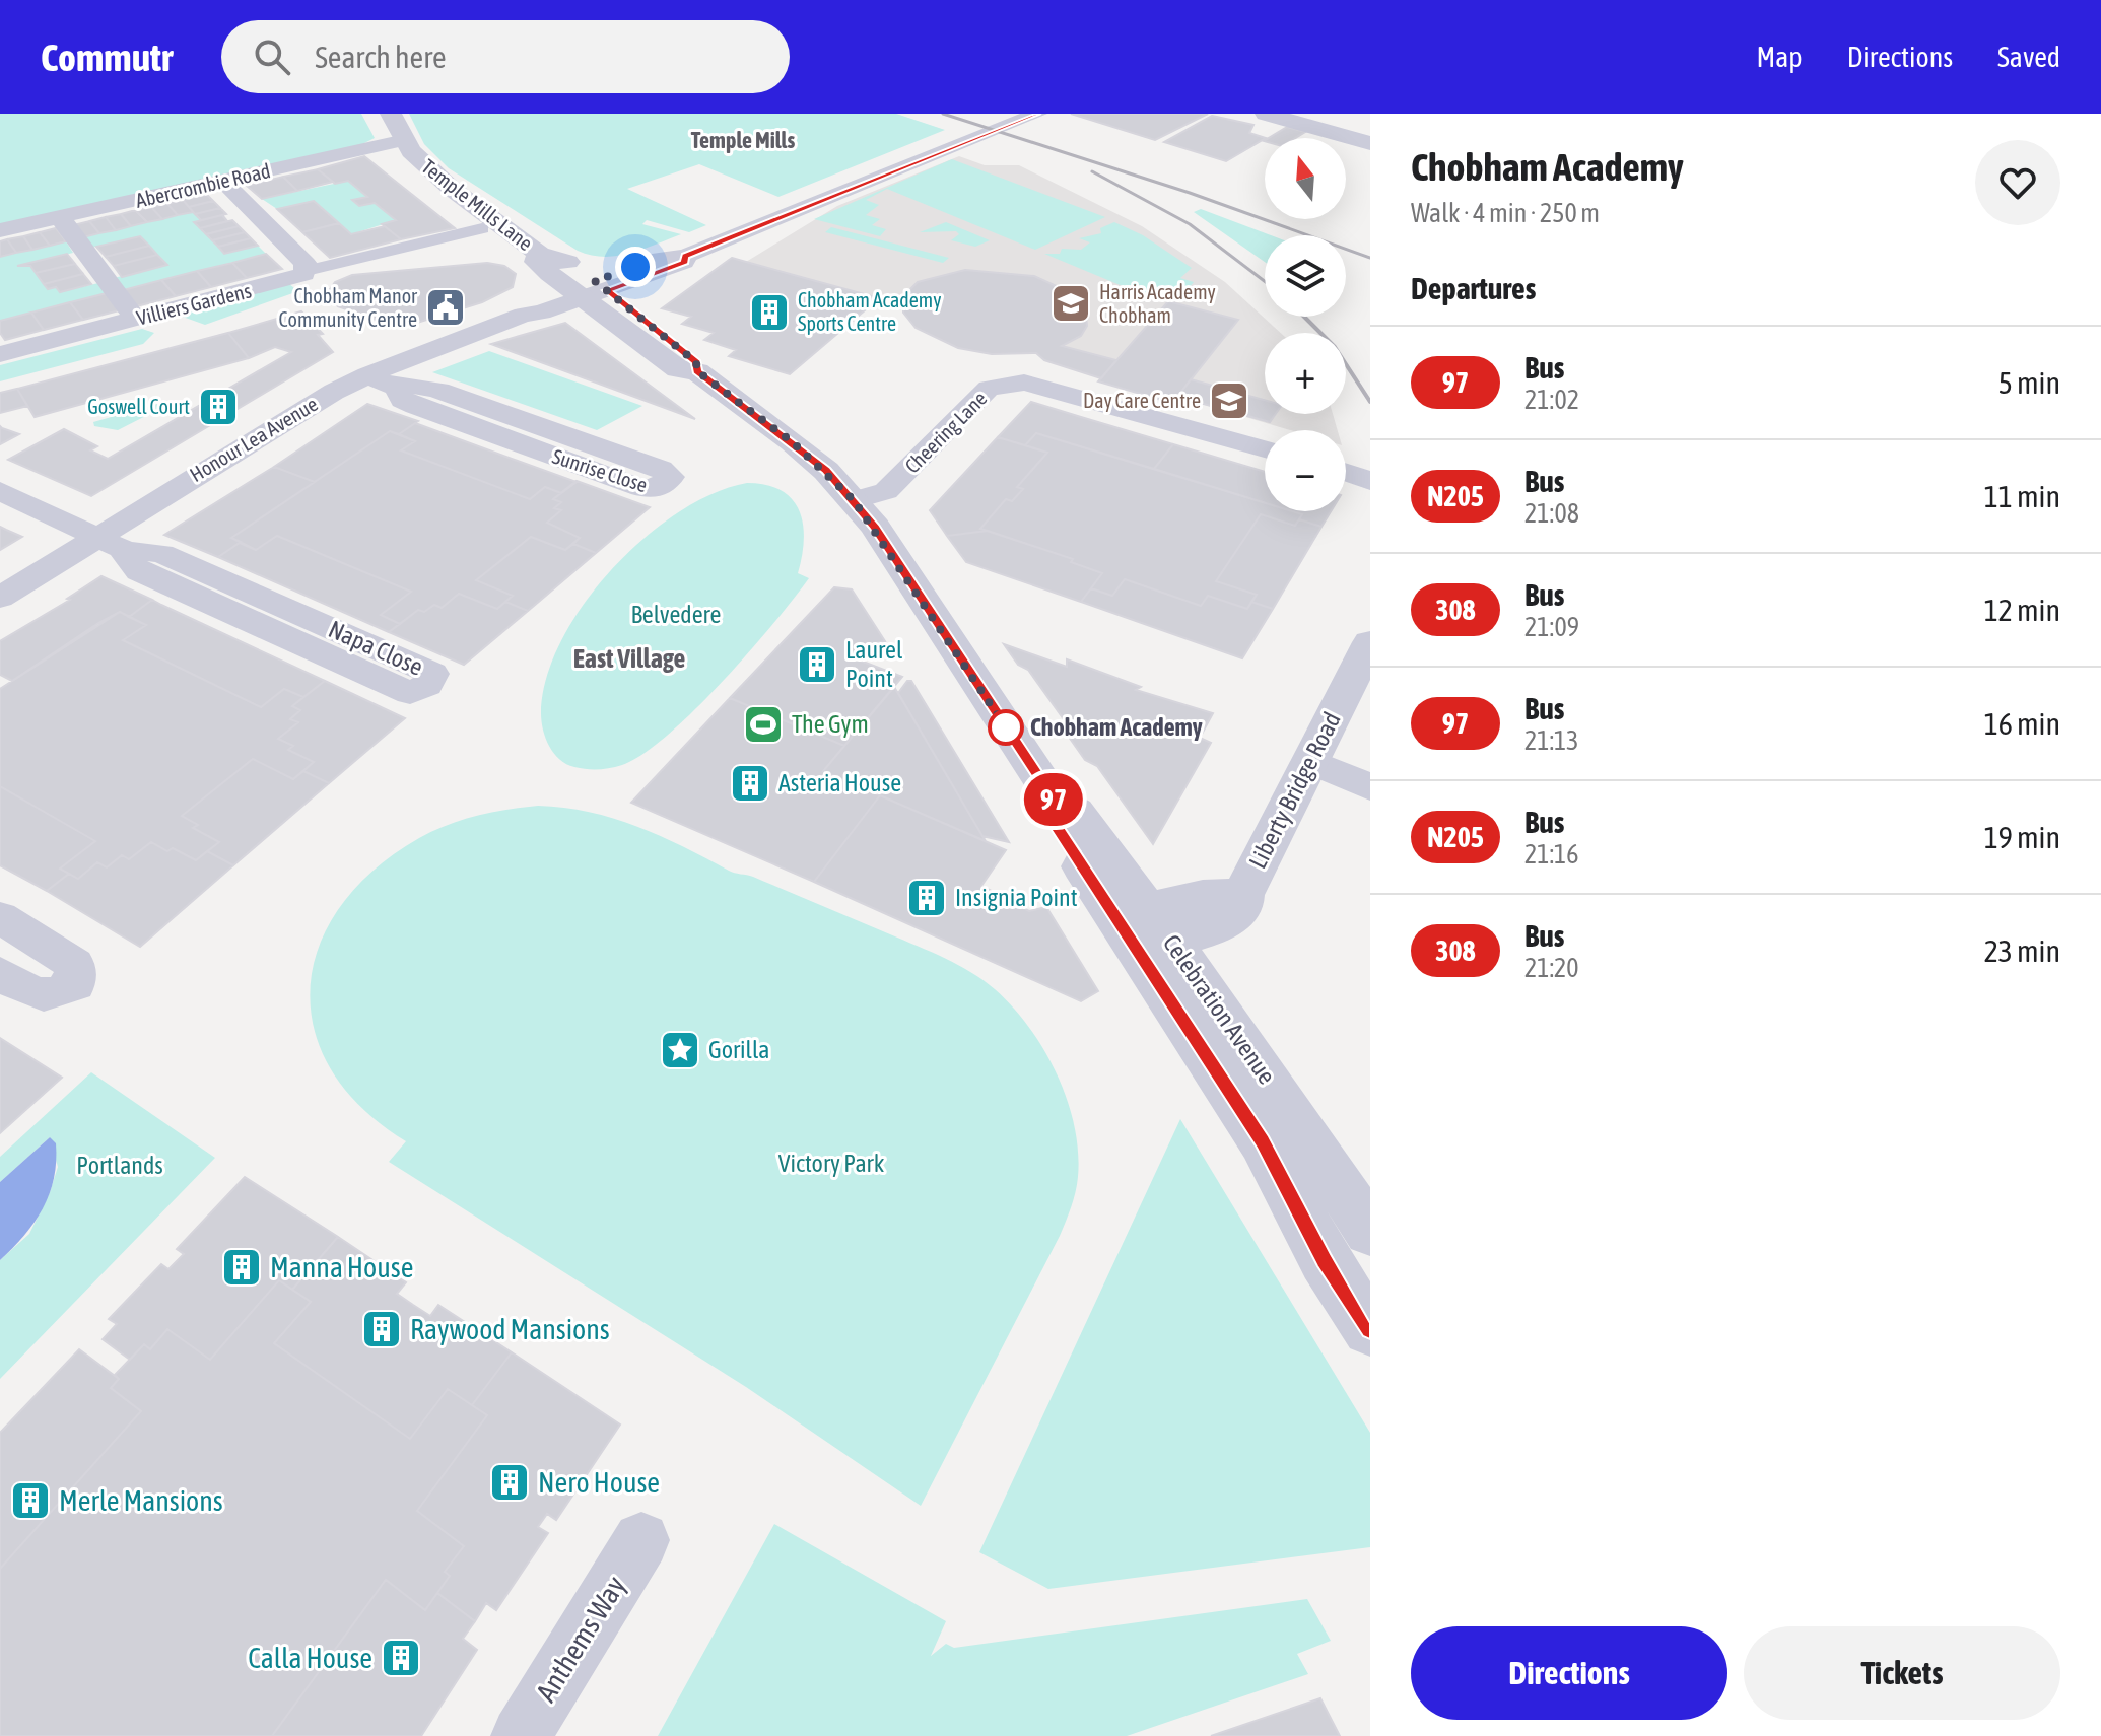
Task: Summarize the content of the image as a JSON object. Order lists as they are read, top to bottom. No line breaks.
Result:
{"streets":{"street":["Abercrombie Road","Temple Mills Lane","Villiers Gardens","Cheering Lane","Honour Lea Avenue","Sunrise Close","Napa Close","Liberty Bridge Road","Celebration Avenue","Anthems Way"]},"crossings":[["Abercrombie Road","Temple Mills Lane"],["Temple Mills Lane","Honour Lea Avenue"],["Temple Mills Lane","Celebration Avenue"],["Cheering Lane","Celebration Avenue"],["Honour Lea Avenue","Sunrise Close"],["Honour Lea Avenue","Napa Close"],["Honour Lea Avenue","Celebration Avenue"],["Liberty Bridge Road","Celebration Avenue"]],"districts":["Temple Mills","East Village"],"parks":["Belvedere","Victory Park","Portlands"],"places":{"school or university":["Harris Academy Chobham","Day Care Centre"],"public building":["Chobham Manor Community Centre"],"building":["Chobham Academy Sports Centre","Goswell Court","Laurel Point","Asteria House","Insignia Point","Manna House","Raywood Mansions","Nero House","Merle Mansions","Calla House"],"sports":["The Gym"],"other":["Chobham Academy"],"place":["Gorilla"]},"lines":["bus line 97"],"north":"top","page":{"header":"Commutr","search":"Search here","nav":["Map","Directions","Saved"],"on_map":"97","heading":[["Chobham Academy","Walk · 4 min · 250 m"],"Departures"],"map_buttons":["+","−"],"list":[{"mark":"97","name":"Bus","note":"21:02","value":"5 min"},{"mark":"N205","name":"Bus","note":"21:08","value":"11 min"},{"mark":"308","name":"Bus","note":"21:09","value":"12 min"},{"mark":"97","name":"Bus","note":"21:13","value":"16 min"},{"mark":"N205","name":"Bus","note":"21:16","value":"19 min"},{"mark":"308","name":"Bus","note":"21:20","value":"23 min"}],"buttons":["Directions","Tickets"]}}
